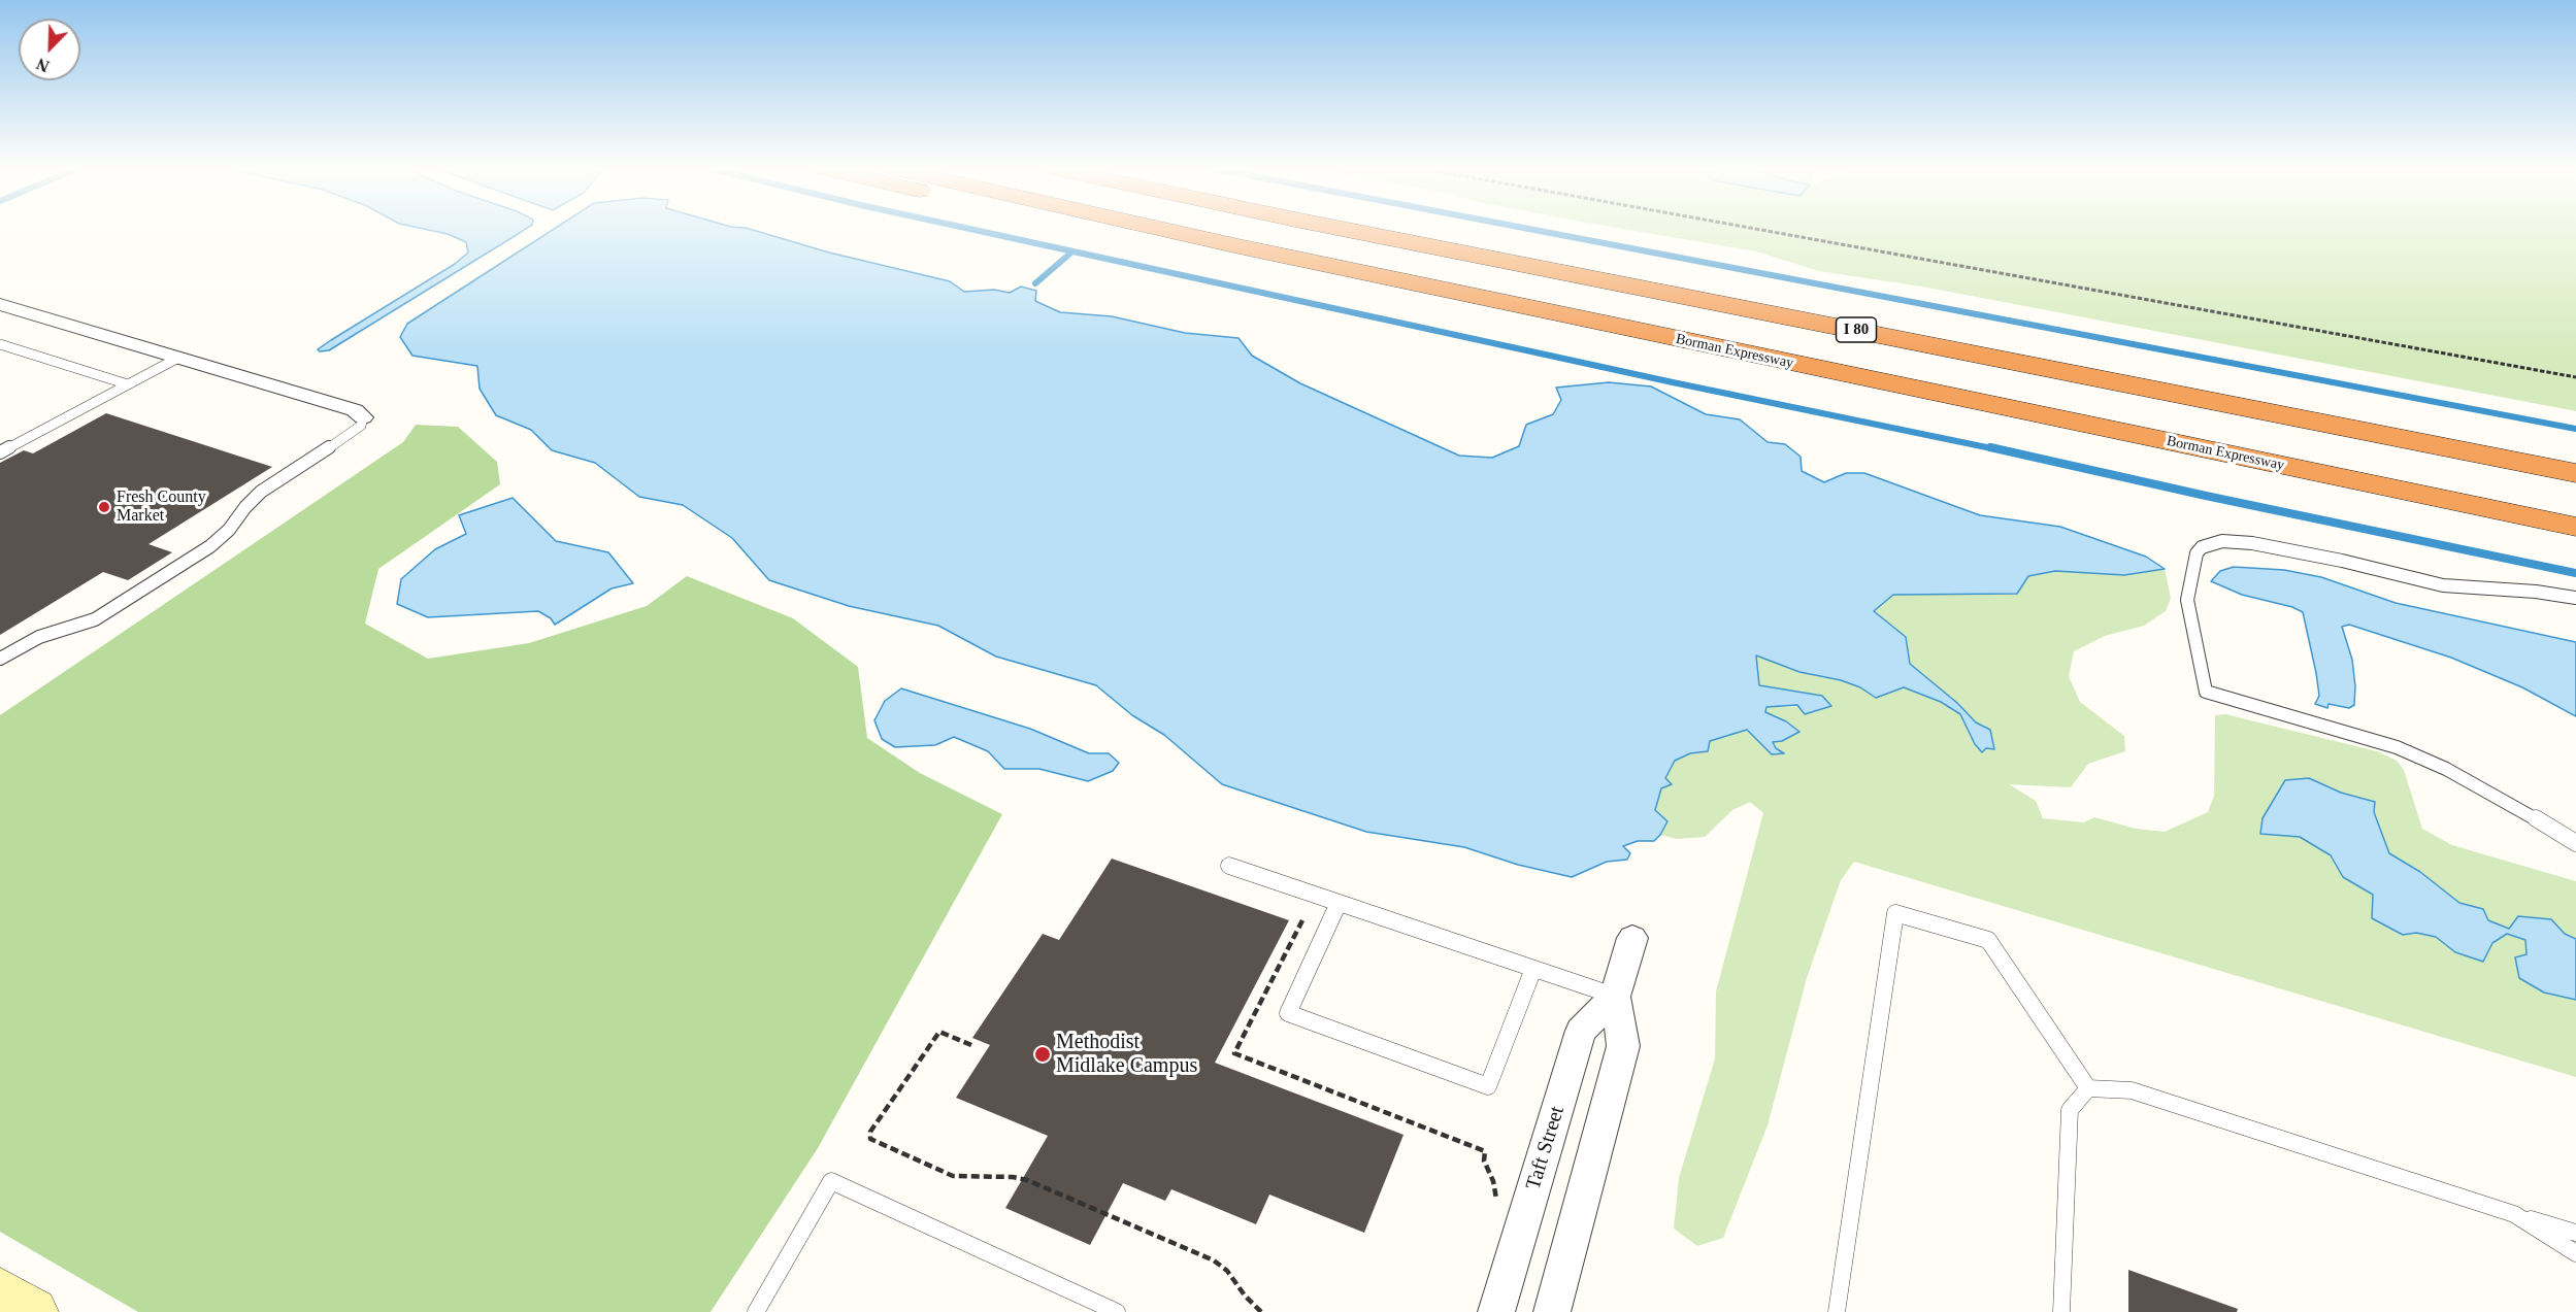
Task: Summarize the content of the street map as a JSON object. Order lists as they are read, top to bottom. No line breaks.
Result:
{"streets":{"highway":["I 80","Borman Expressway"],"street":["Taft Street"]},"places":["Fresh County Market","Methodist Midlake Campus"],"north":"bottom left"}
